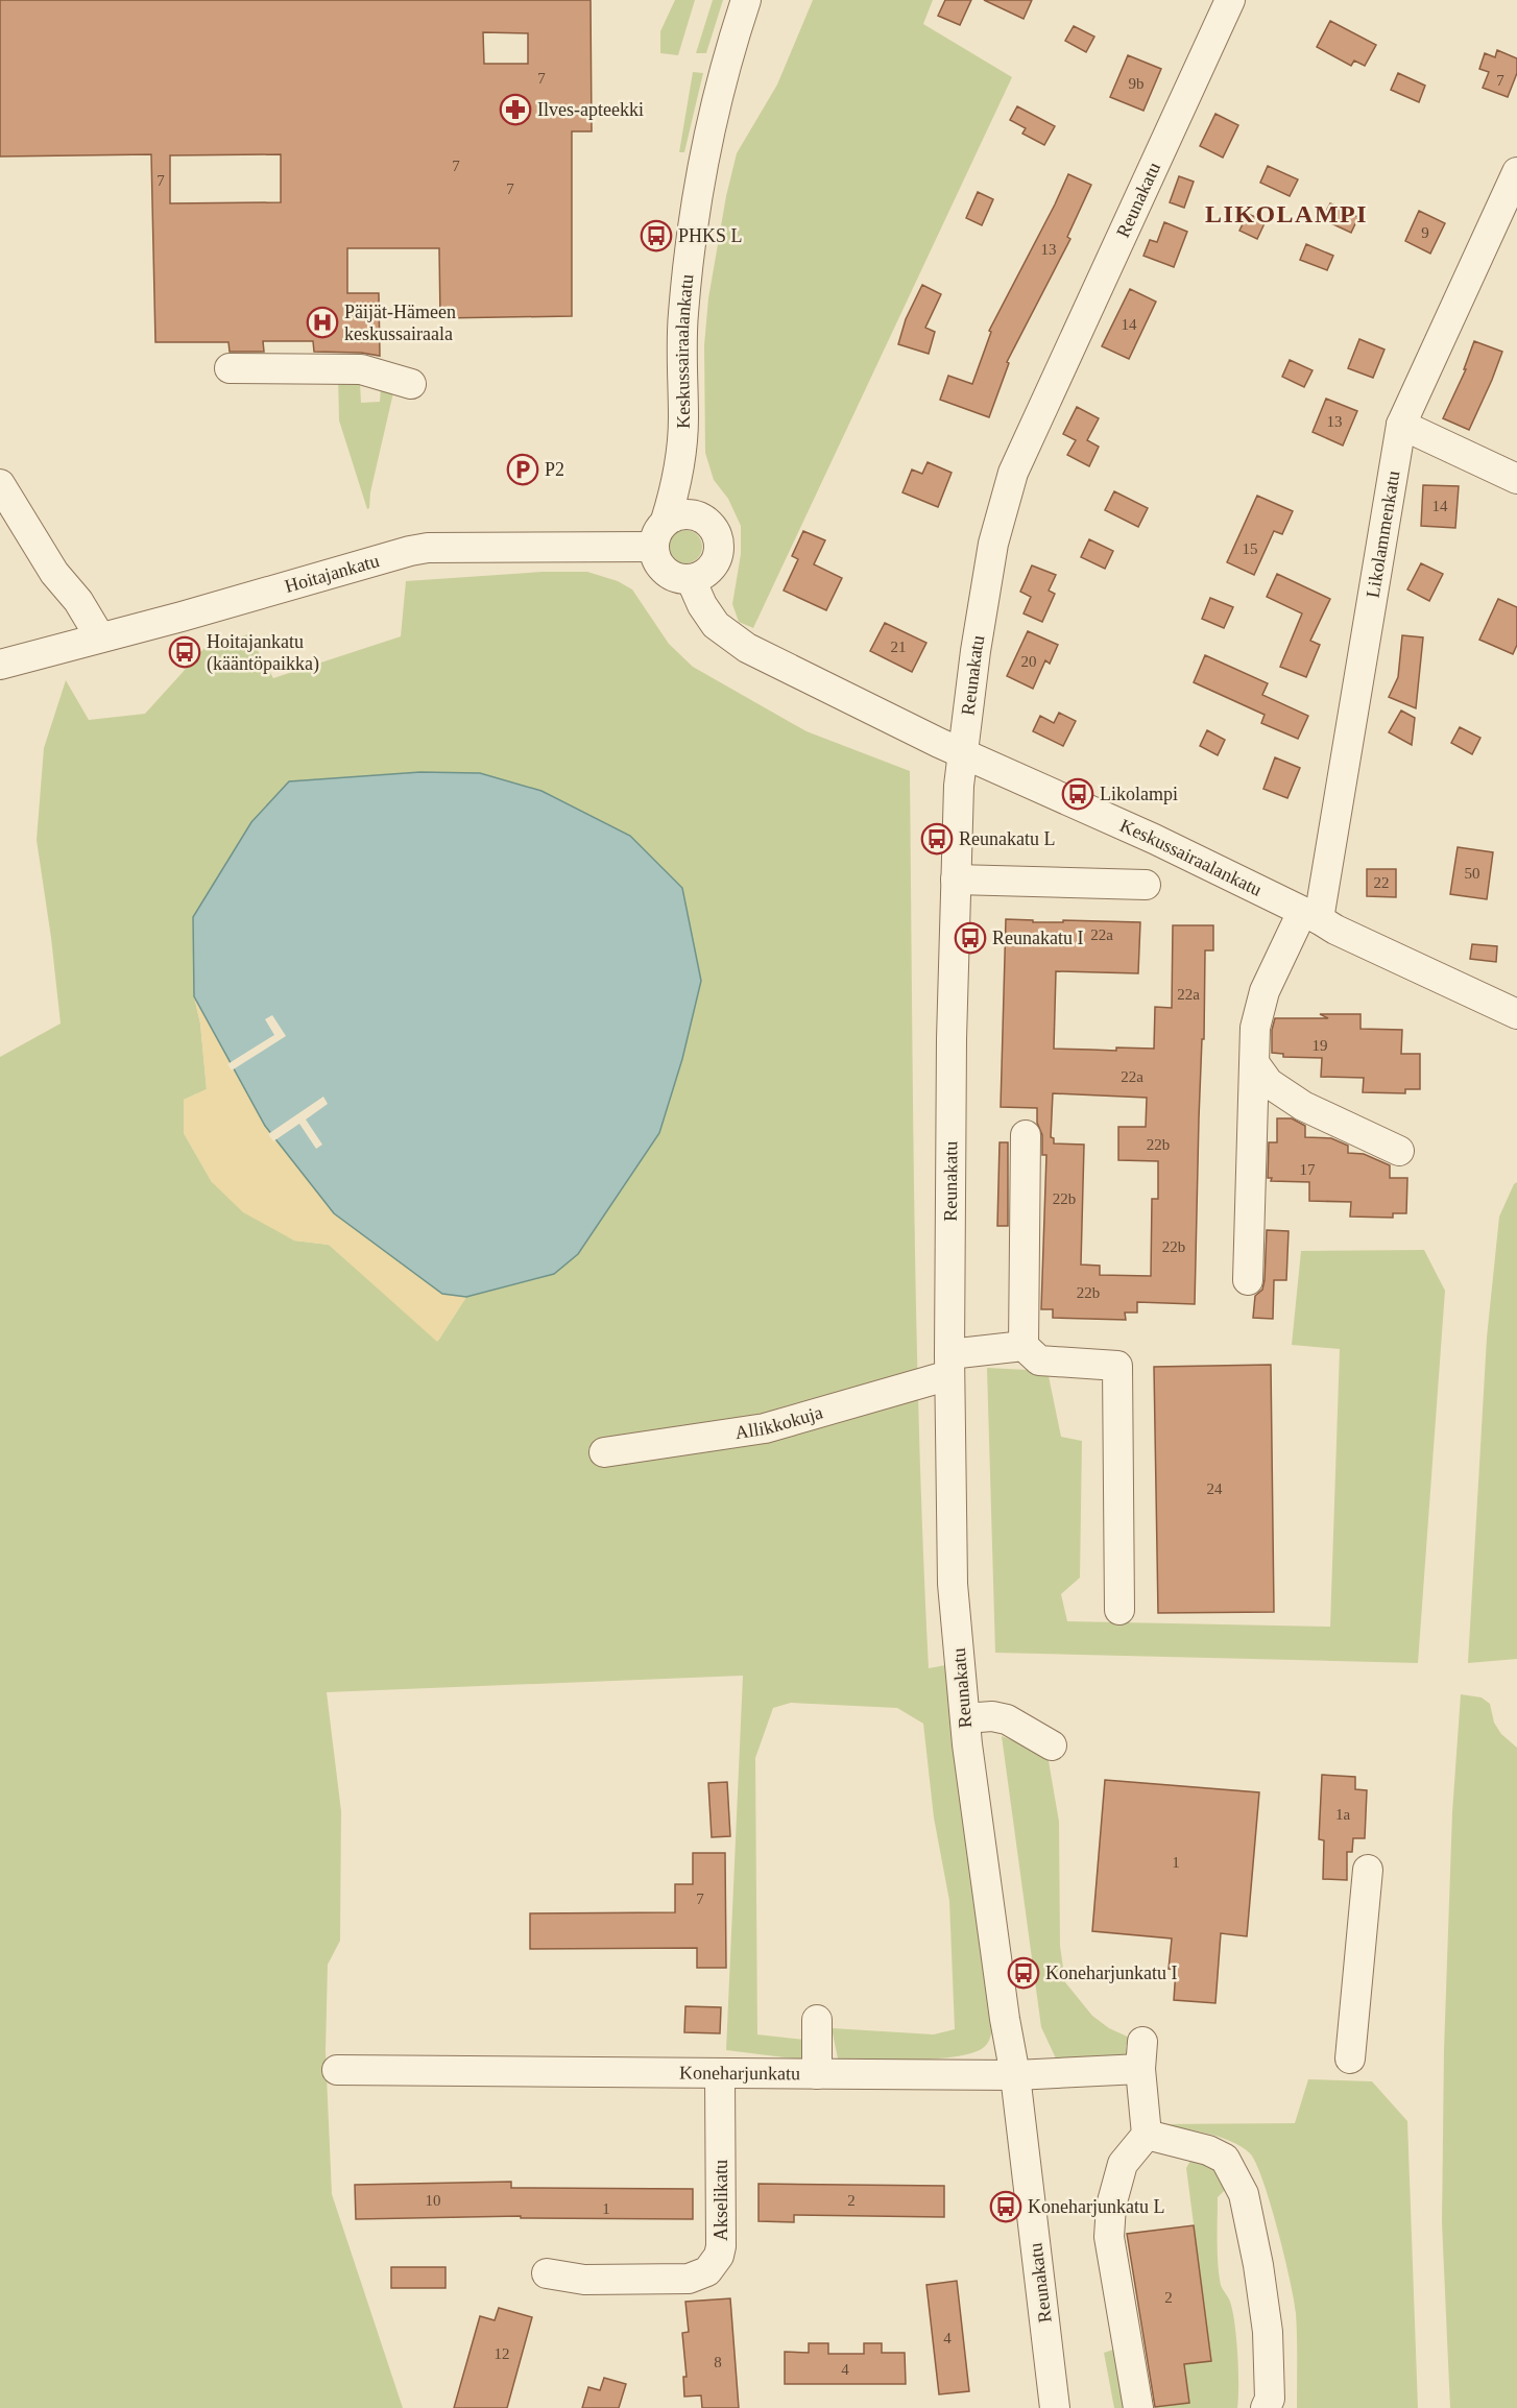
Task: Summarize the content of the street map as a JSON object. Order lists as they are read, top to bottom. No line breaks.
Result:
{"streets":{"street":["Reunakatu","Keskussairaalankatu","Likolammenkatu","Hoitajankatu","Allikkokuja","Koneharjunkatu","Akselikatu"]},"crossings":[["Reunakatu","Keskussairaalankatu"],["Reunakatu","Allikkokuja"],["Reunakatu","Koneharjunkatu"],["Keskussairaalankatu","Likolammenkatu"],["Keskussairaalankatu","Hoitajankatu"],["Koneharjunkatu","Akselikatu"]],"districts":["LIKOLAMPI"],"places":{"pharmacy":["Ilves-apteekki"],"bus stop":["PHKS L","Hoitajankatu (kääntöpaikka)","Likolampi","Reunakatu L","Reunakatu I","Koneharjunkatu I","Koneharjunkatu L"],"hospital":["Päijät-Hämeen keskussairaala"],"parking":["P2"]},"house_numbers":["7","7","9b","7","7","7","9","13","14","13","14","15","21","20","50","22","22a","22a","19","22a","22b","17","22b","22b","22b","24","1a","1","7","10","2","1","2","4","12","8","4"]}
